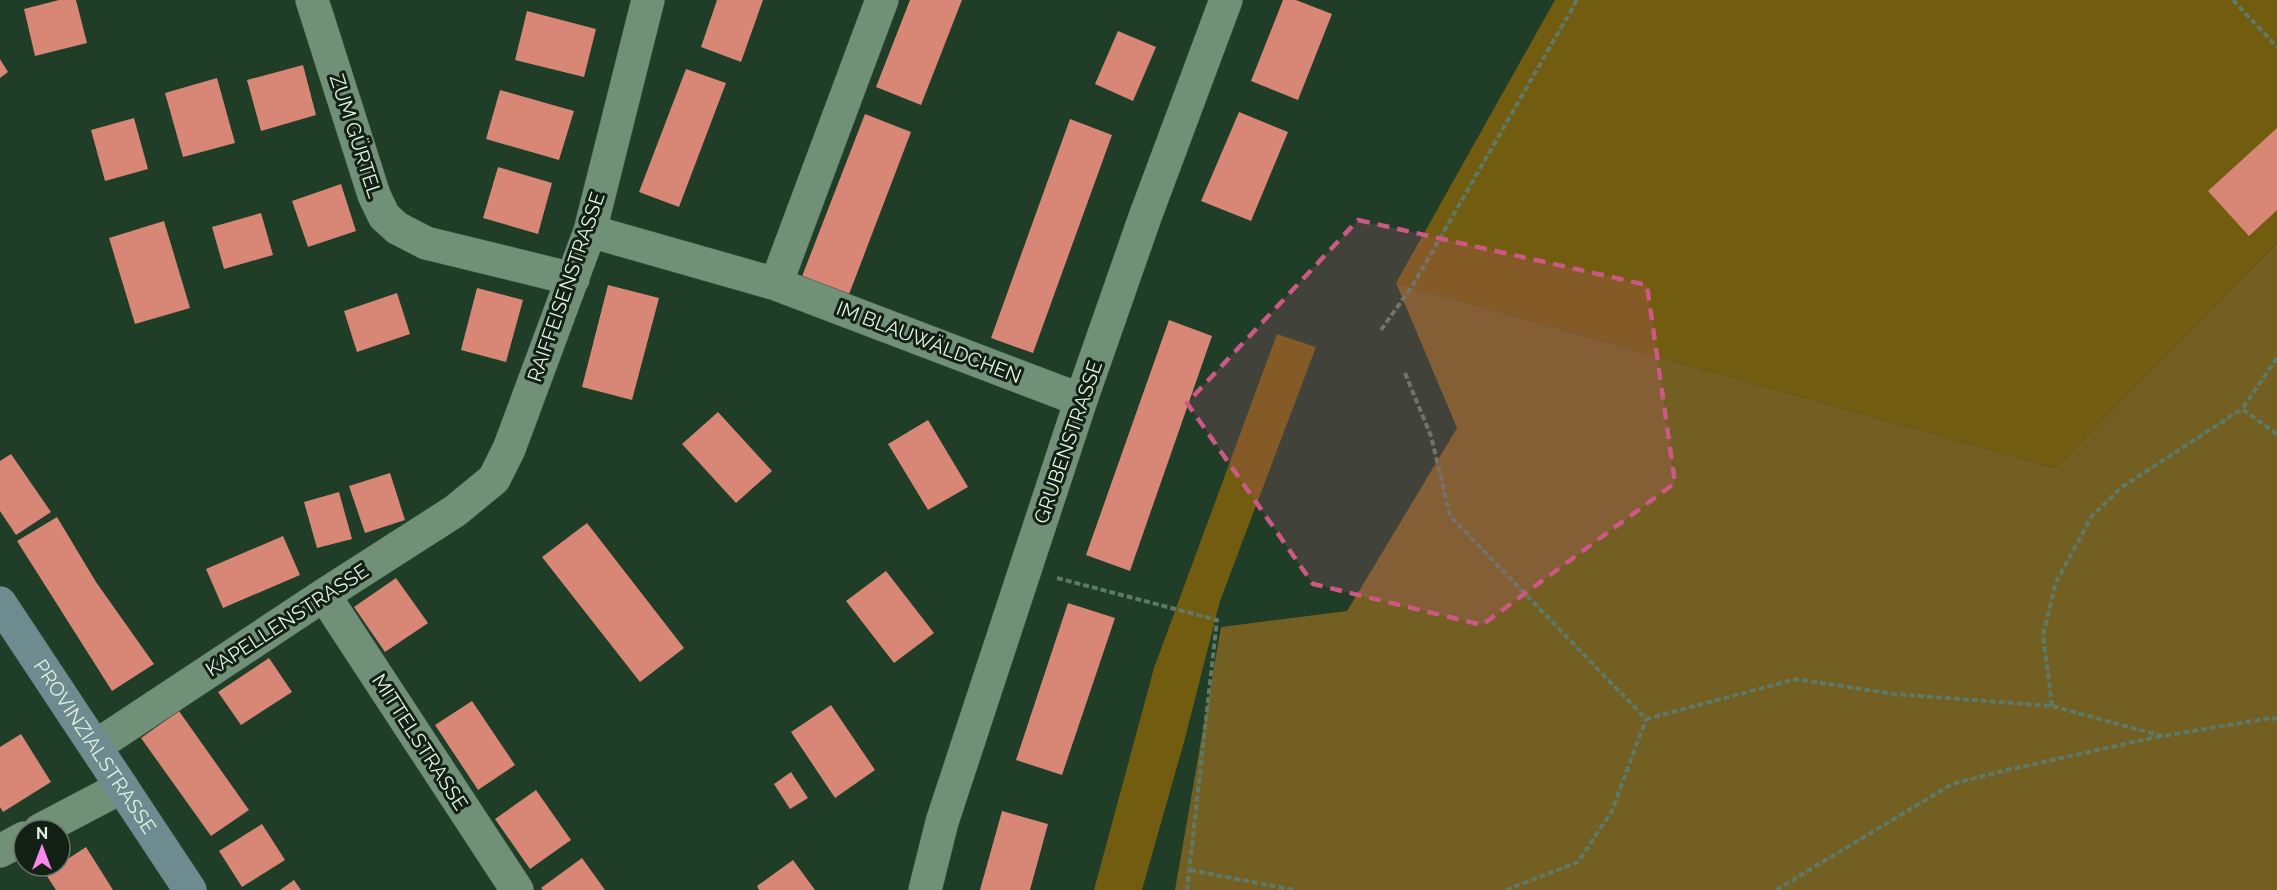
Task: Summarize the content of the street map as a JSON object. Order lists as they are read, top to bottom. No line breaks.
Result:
{"streets":{"street":["ZUM GÜRTEL","RAIFFEISENSTRASSE","IM BLAUWÄLDCHEN","GRUBENSTRASSE","KAPELLENSTRASSE","MITTELSTRASSE","PROVINZIALSTRASSE"]},"crossings":[["ZUM GÜRTEL","RAIFFEISENSTRASSE"],["RAIFFEISENSTRASSE","IM BLAUWÄLDCHEN"],["RAIFFEISENSTRASSE","KAPELLENSTRASSE"],["IM BLAUWÄLDCHEN","GRUBENSTRASSE"],["KAPELLENSTRASSE","MITTELSTRASSE"],["KAPELLENSTRASSE","PROVINZIALSTRASSE"]],"north":"top"}
